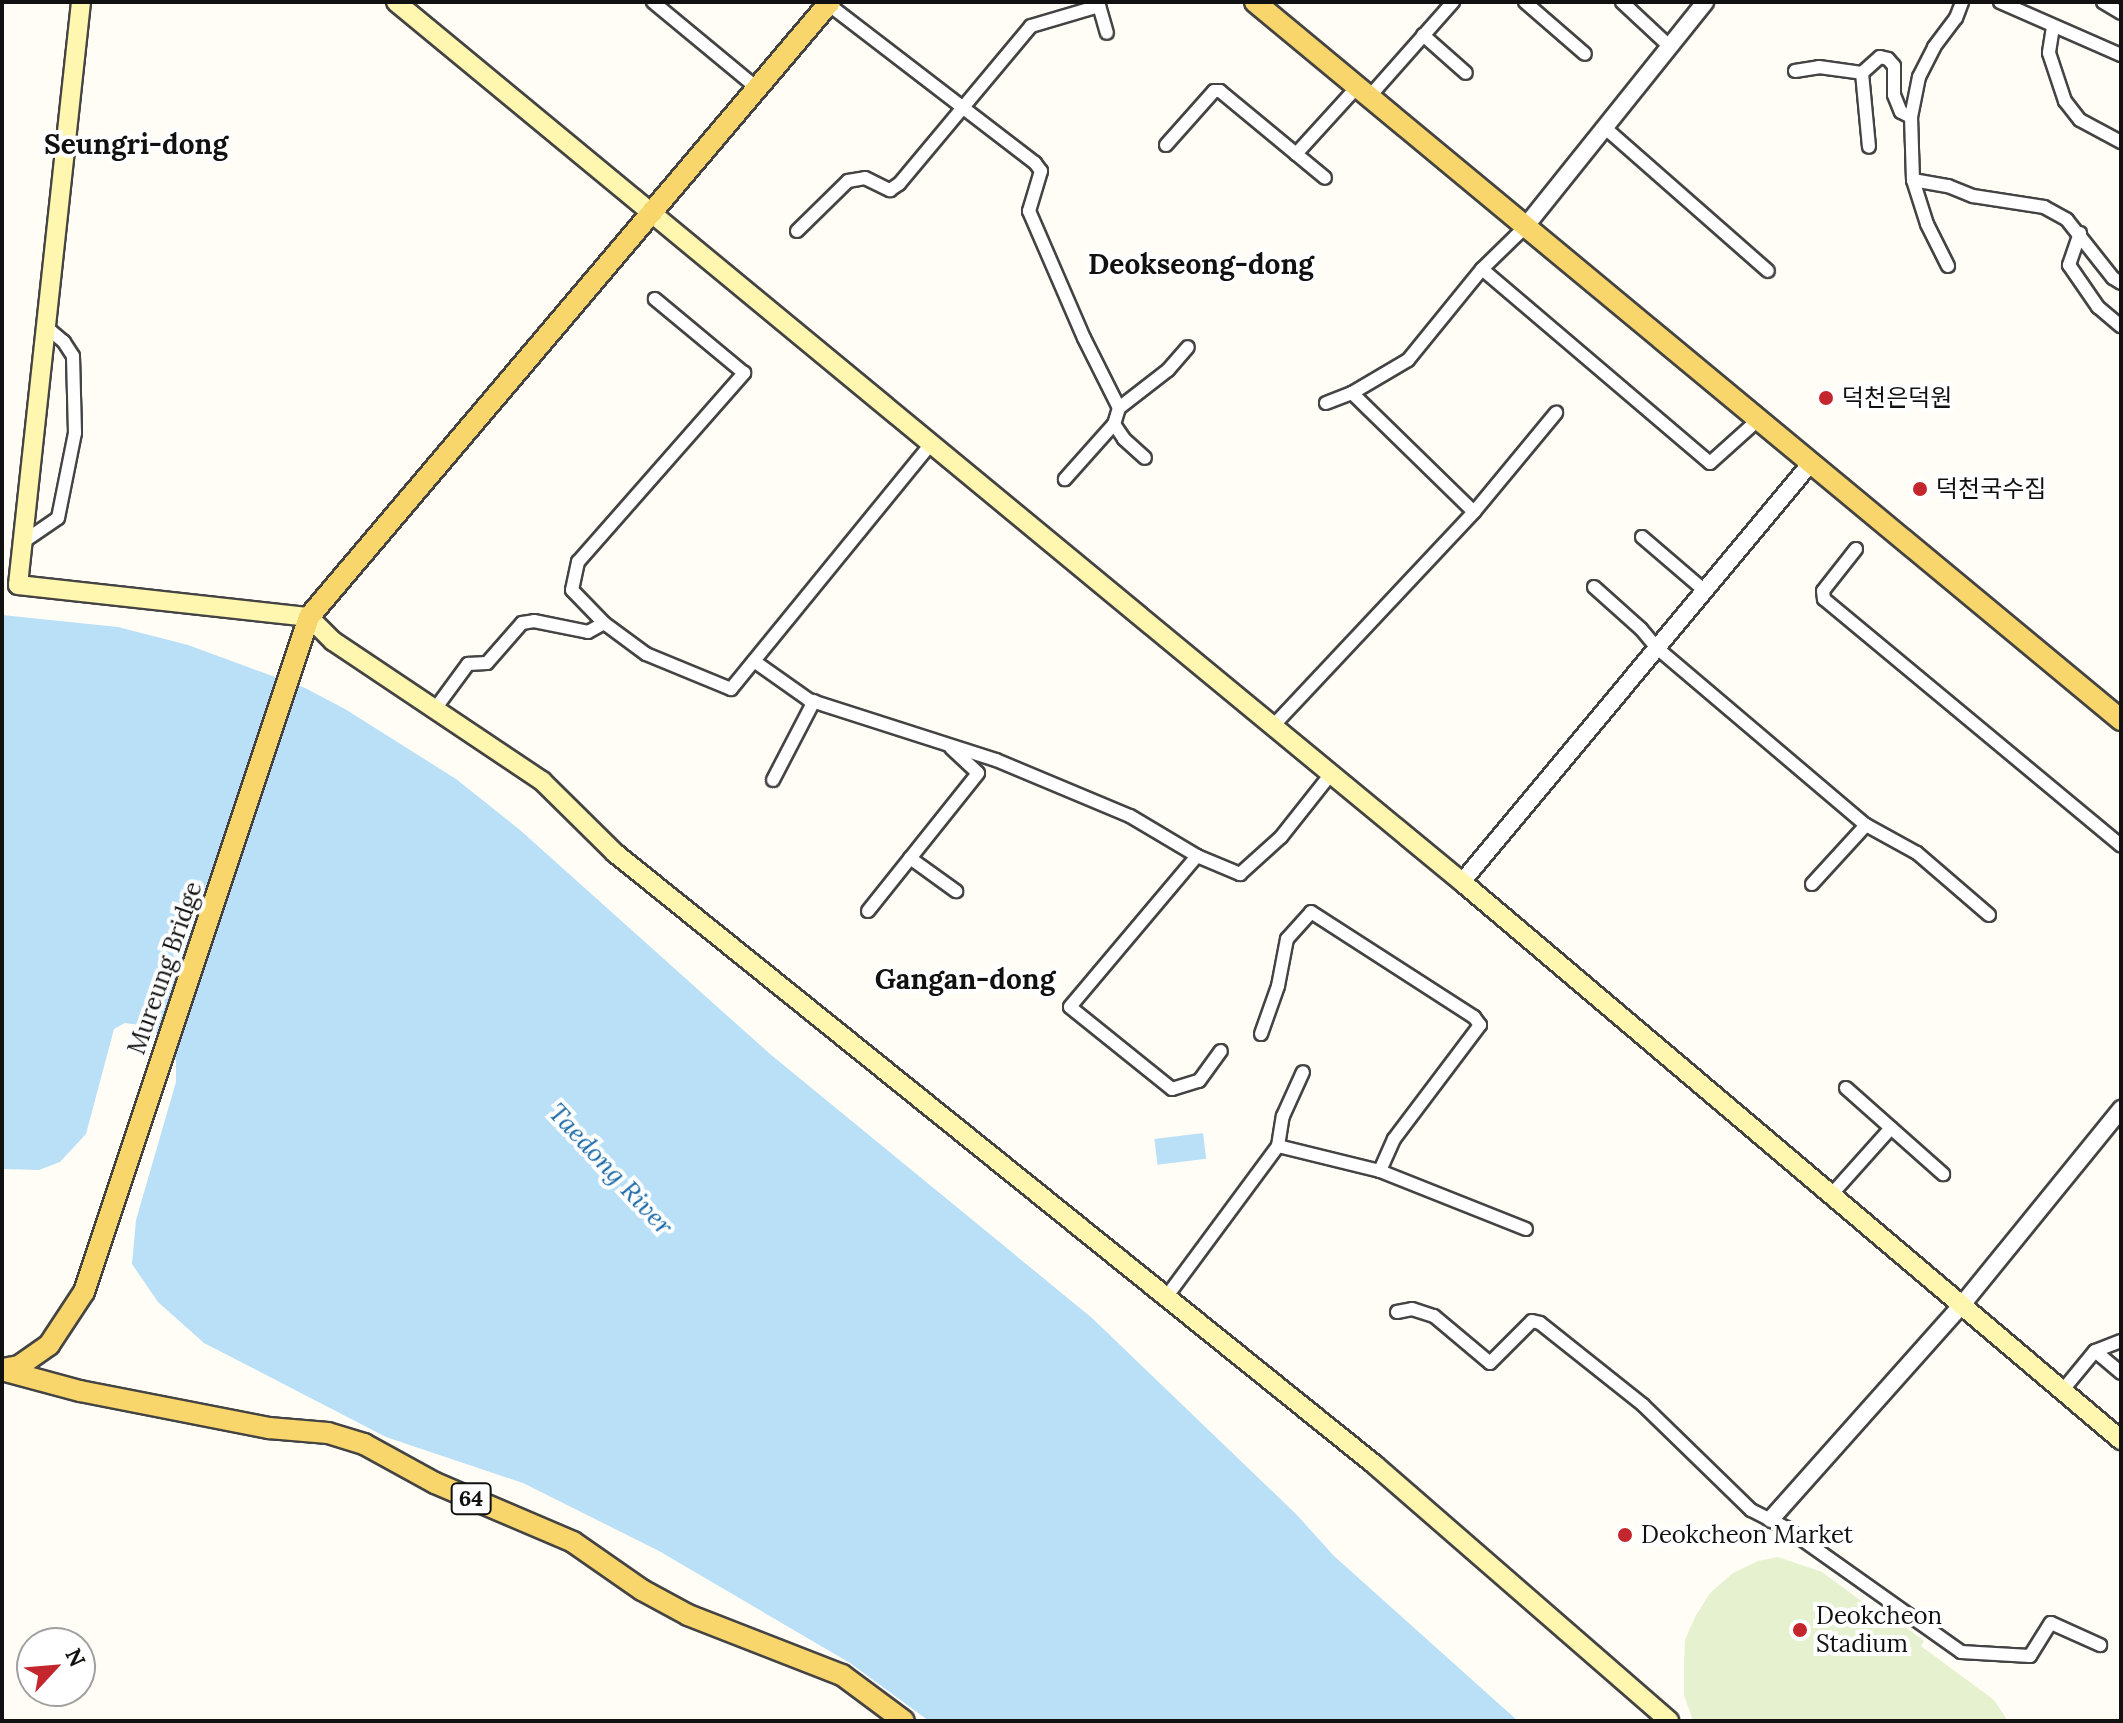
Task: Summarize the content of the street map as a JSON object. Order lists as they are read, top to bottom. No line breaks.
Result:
{"streets":{"main road":["Mureung Bridge","64"]},"crossings":[["Mureung Bridge","64"]],"districts":["Seungri-dong","Deokseong-dong","Gangan-dong"],"water":["Taedong River"],"places":["덕천은덕원","덕천국수집","Deokcheon Market","Deokcheon Stadium"],"north":"top right"}
